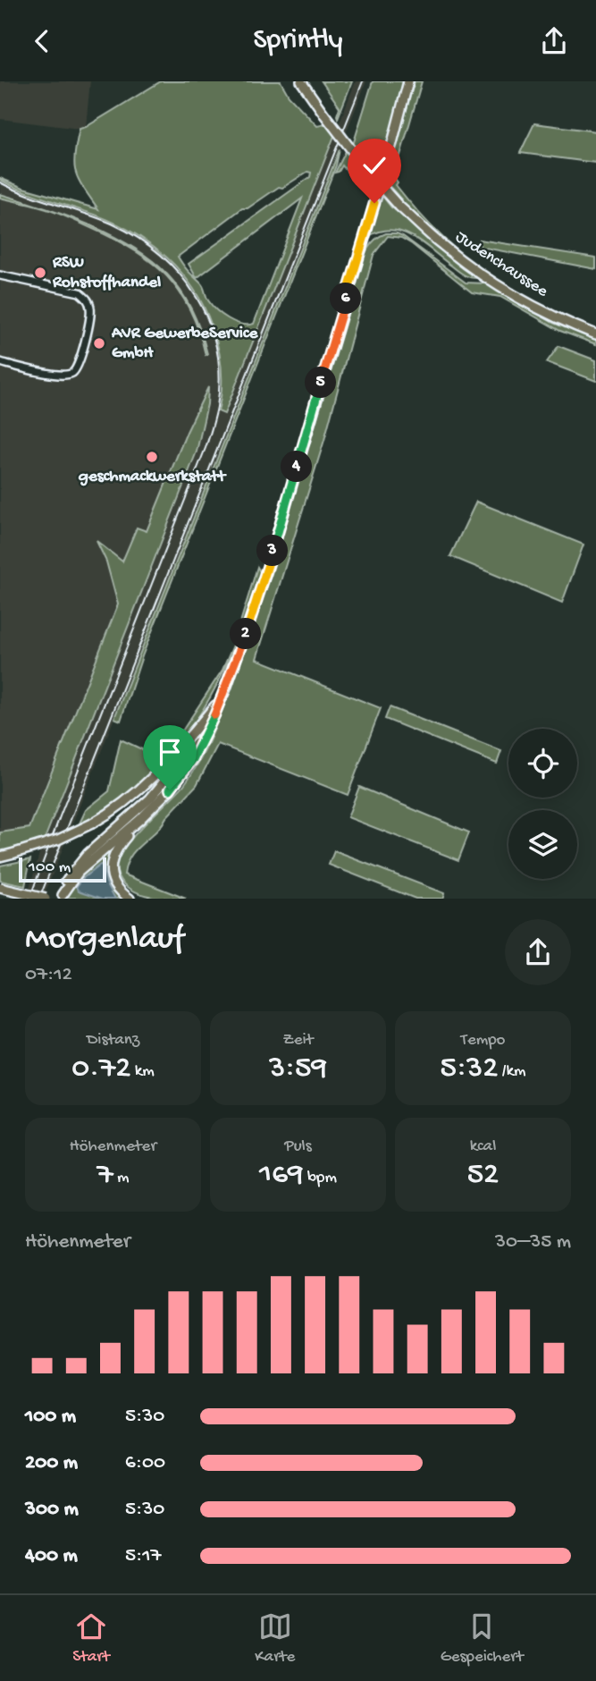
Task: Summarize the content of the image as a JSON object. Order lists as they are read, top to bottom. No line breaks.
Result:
{"streets":{"main road":["Judenchaussee"]},"places":["RSW Rohstoffhandel","AVR GewerbeService GmbH","geschmackwerkstatt"],"scale_bar":"100 m","page":{"header":"Sprintly","pins":["6","5","4","3","2"],"scale":"100 m","heading":["Morgenlauf","07:12"],"stats":[["Distanz","0.72 km"],["Zeit","3:59"],["Tempo","5:32 /km"],["Höhenmeter","7 m"],["Puls","169 bpm"],["kcal","52"]],"chart":["Höhenmeter","30–35 m"],"list":[{"name":"100 m","note":"5:30"},{"name":"200 m","note":"6:00"},{"name":"300 m","note":"5:30"},{"name":"400 m","note":"5:17"}],"tabs":["Start","Karte","Gespeichert"]}}
